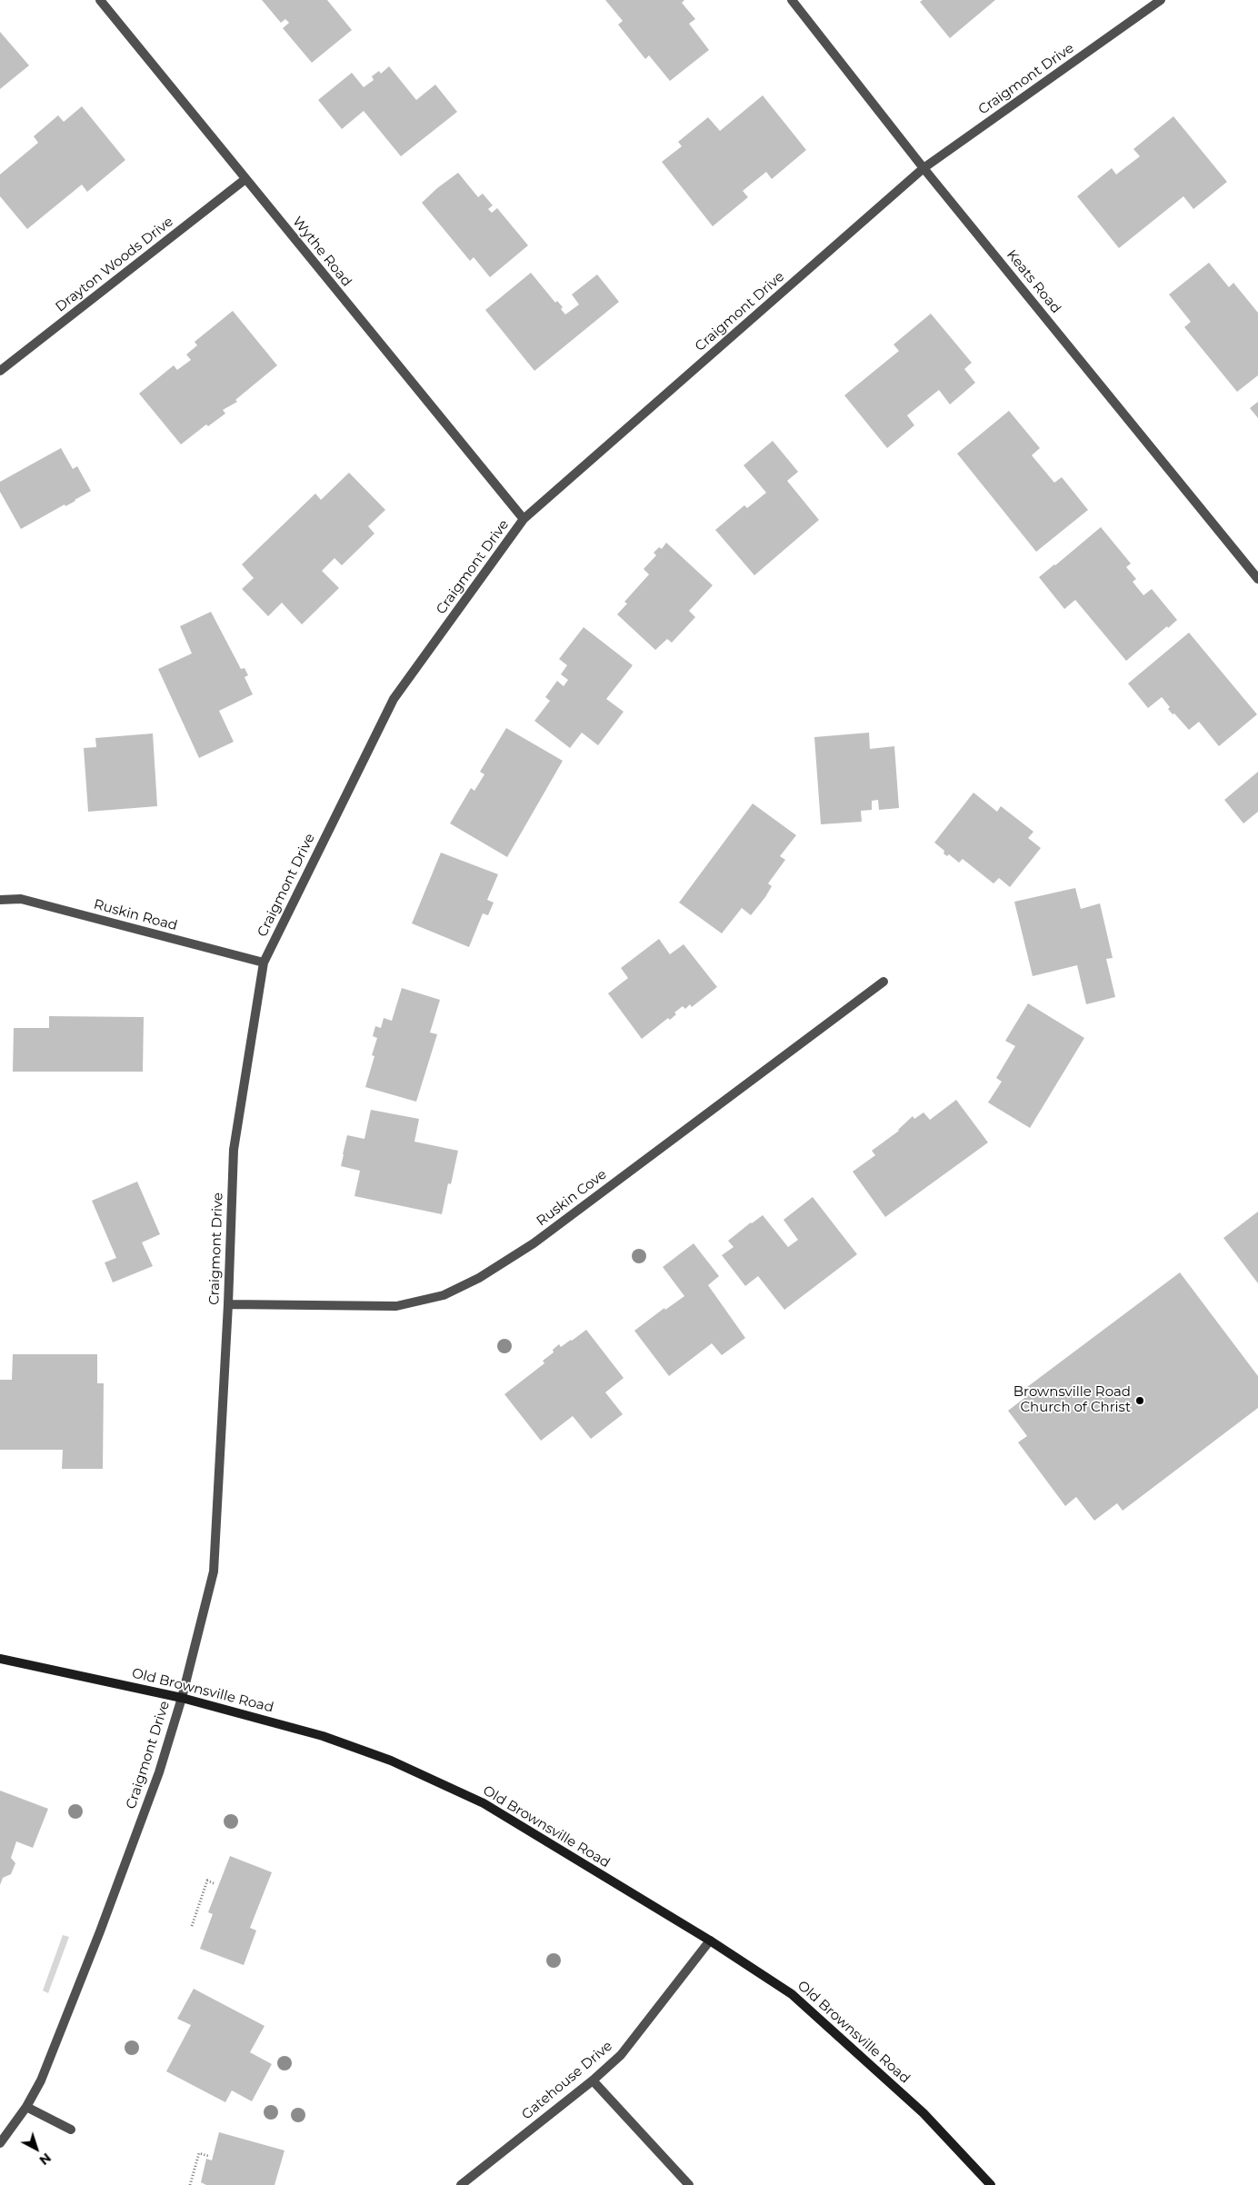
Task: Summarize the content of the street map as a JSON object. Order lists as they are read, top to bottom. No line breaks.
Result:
{"streets":{"main road":["Old Brownsville Road"],"street":["Craigmont Drive","Wythe Road","Drayton Woods Drive","Keats Road","Ruskin Road","Ruskin Cove","Gatehouse Drive"]},"crossings":[["Craigmont Drive","Wythe Road"],["Craigmont Drive","Keats Road"],["Craigmont Drive","Ruskin Road"],["Craigmont Drive","Ruskin Cove"],["Craigmont Drive","Old Brownsville Road"],["Wythe Road","Drayton Woods Drive"],["Old Brownsville Road","Gatehouse Drive"]],"places":["Brownsville Road Church of Christ"],"north":"bottom right"}
